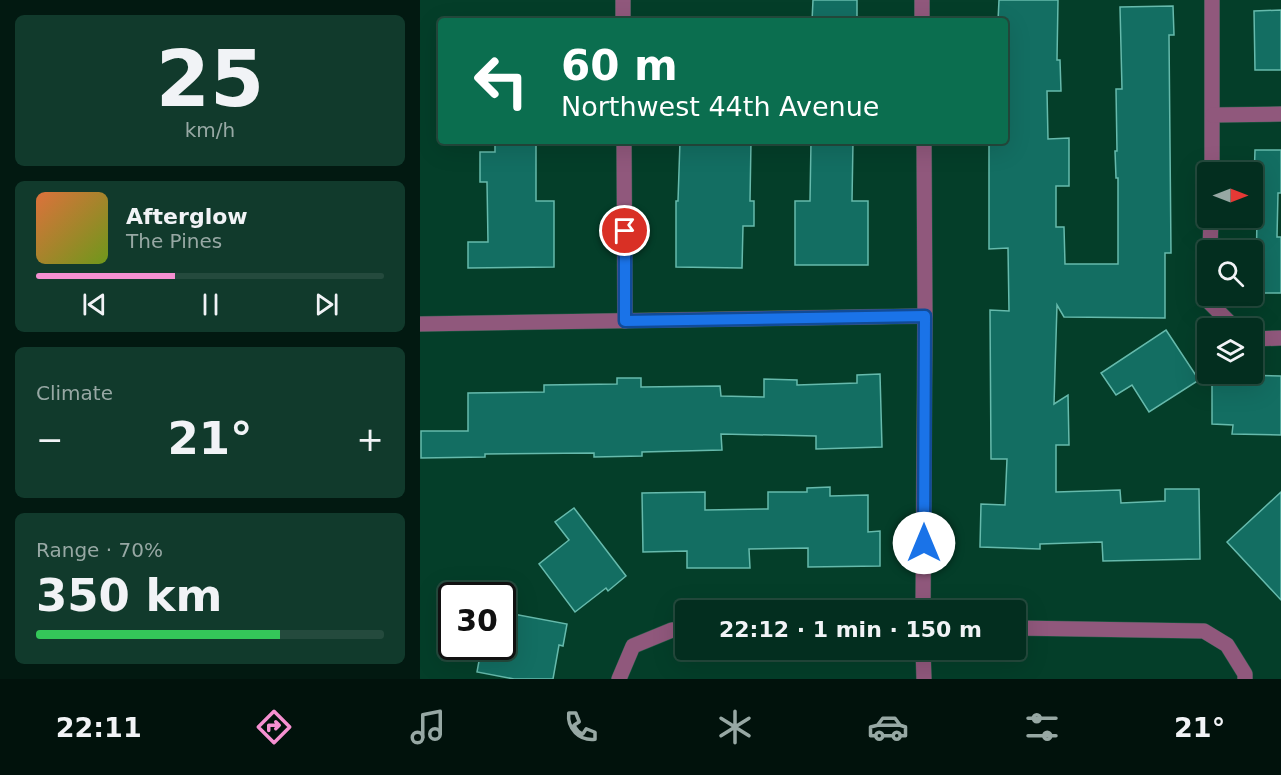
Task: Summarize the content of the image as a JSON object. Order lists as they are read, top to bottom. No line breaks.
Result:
{"north":"right","page":{"tile":[["25","km/h"],"Climate",["Range · 70%","350 km"]],"turn":["60 m","Northwest 44th Avenue"],"song":["Afterglow","The Pines"],"heat":["−","21°","+"],"limit":"30","trip":"22:12 · 1 min · 150 m","tabs":["22:11","21°"]}}
